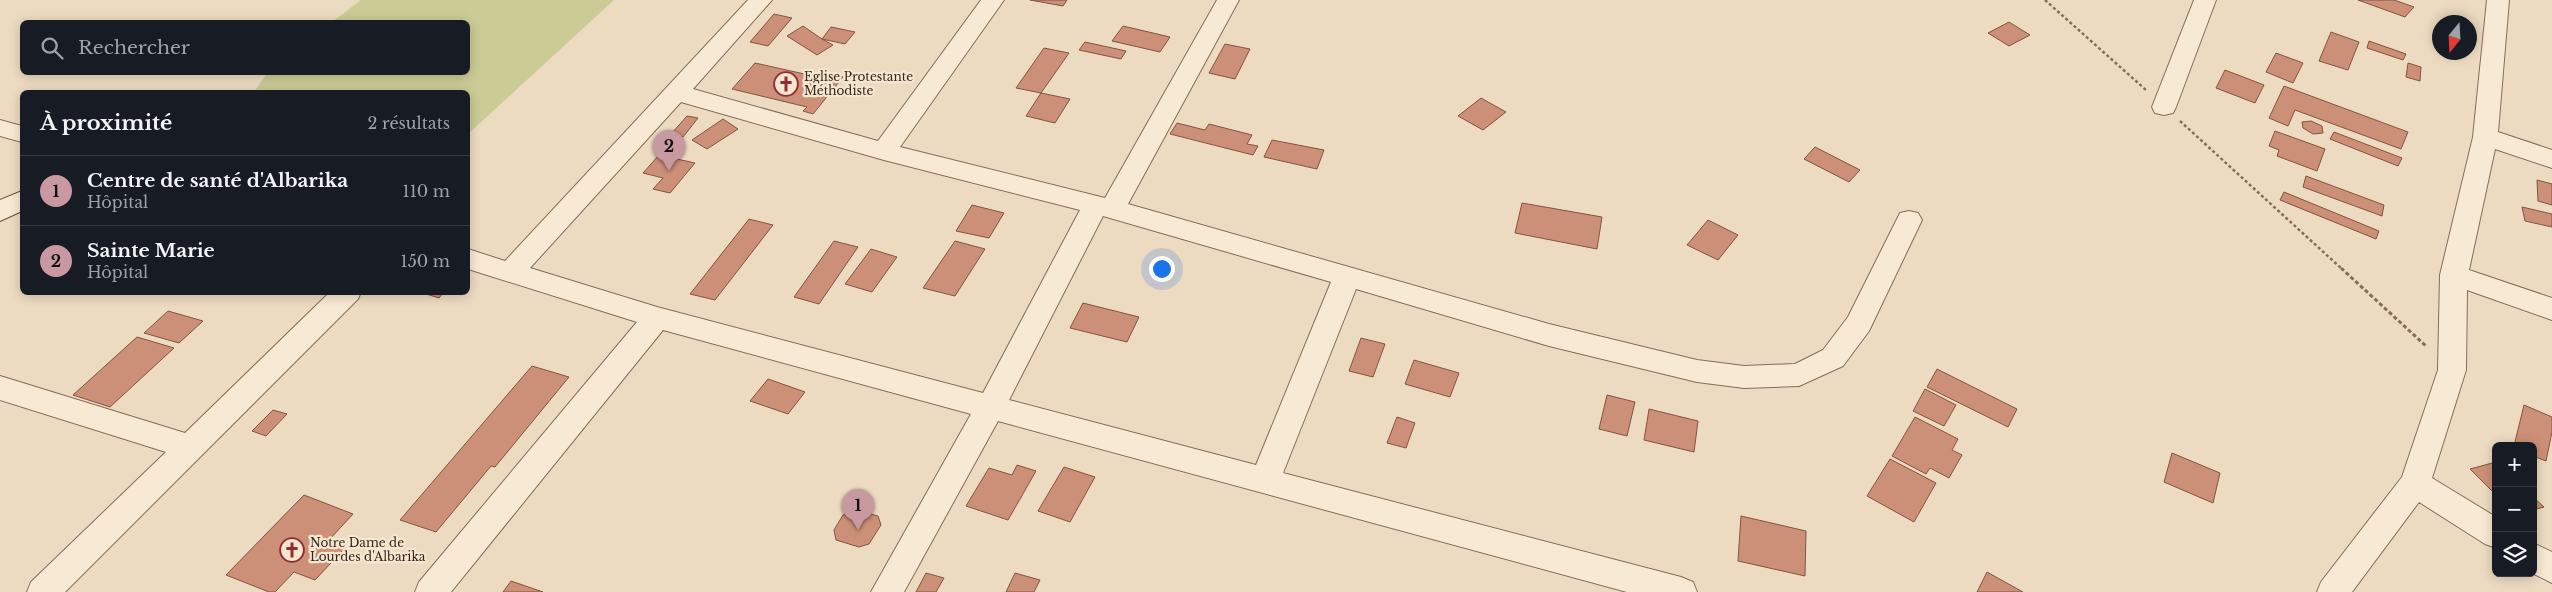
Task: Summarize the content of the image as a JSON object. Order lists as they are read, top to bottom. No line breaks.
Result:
{"places":{"church":["Eglise Protestante Méthodiste","Notre Dame de Lourdes d'Albarika"]},"north":"bottom","page":{"search":"Rechercher","heading":["À proximité","2 résultats"],"pins":["2","1"],"list":[{"mark":"1","name":"Centre de santé d'Albarika","note":"Hôpital","value":"110 m"},{"mark":"2","name":"Sainte Marie","note":"Hôpital","value":"150 m"}],"map_buttons":["+","−"]}}
